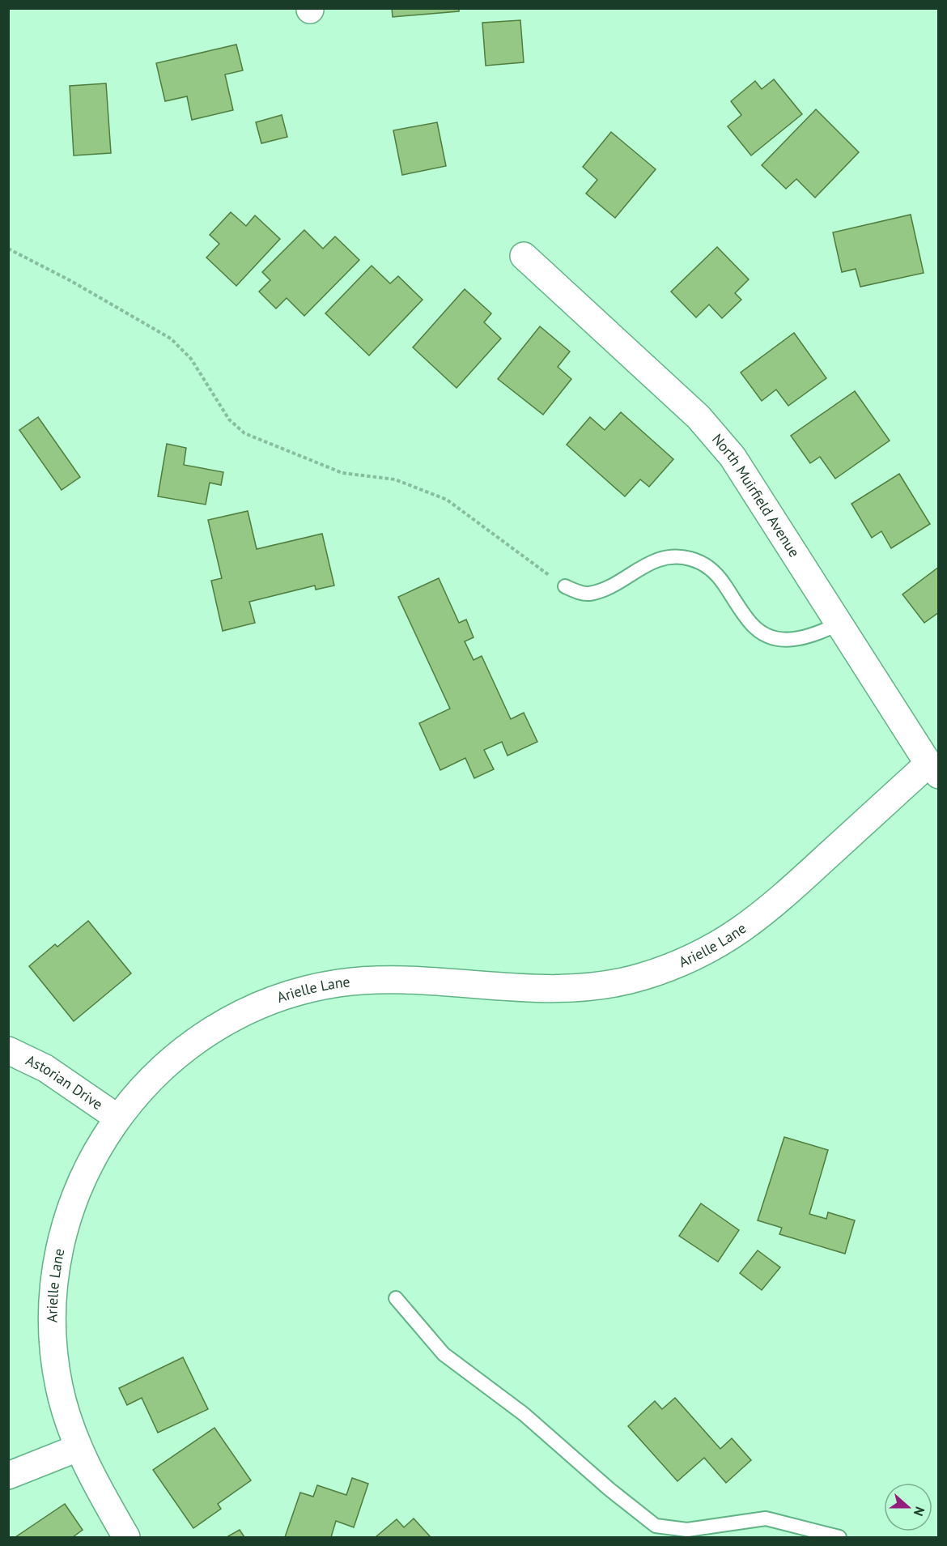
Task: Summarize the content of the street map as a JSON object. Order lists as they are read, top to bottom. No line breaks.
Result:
{"streets":{"street":["North Muirfield Avenue","Arielle Lane","Astorian Drive"]},"crossings":[["North Muirfield Avenue","Arielle Lane"],["Arielle Lane","Astorian Drive"]],"north":"right"}
